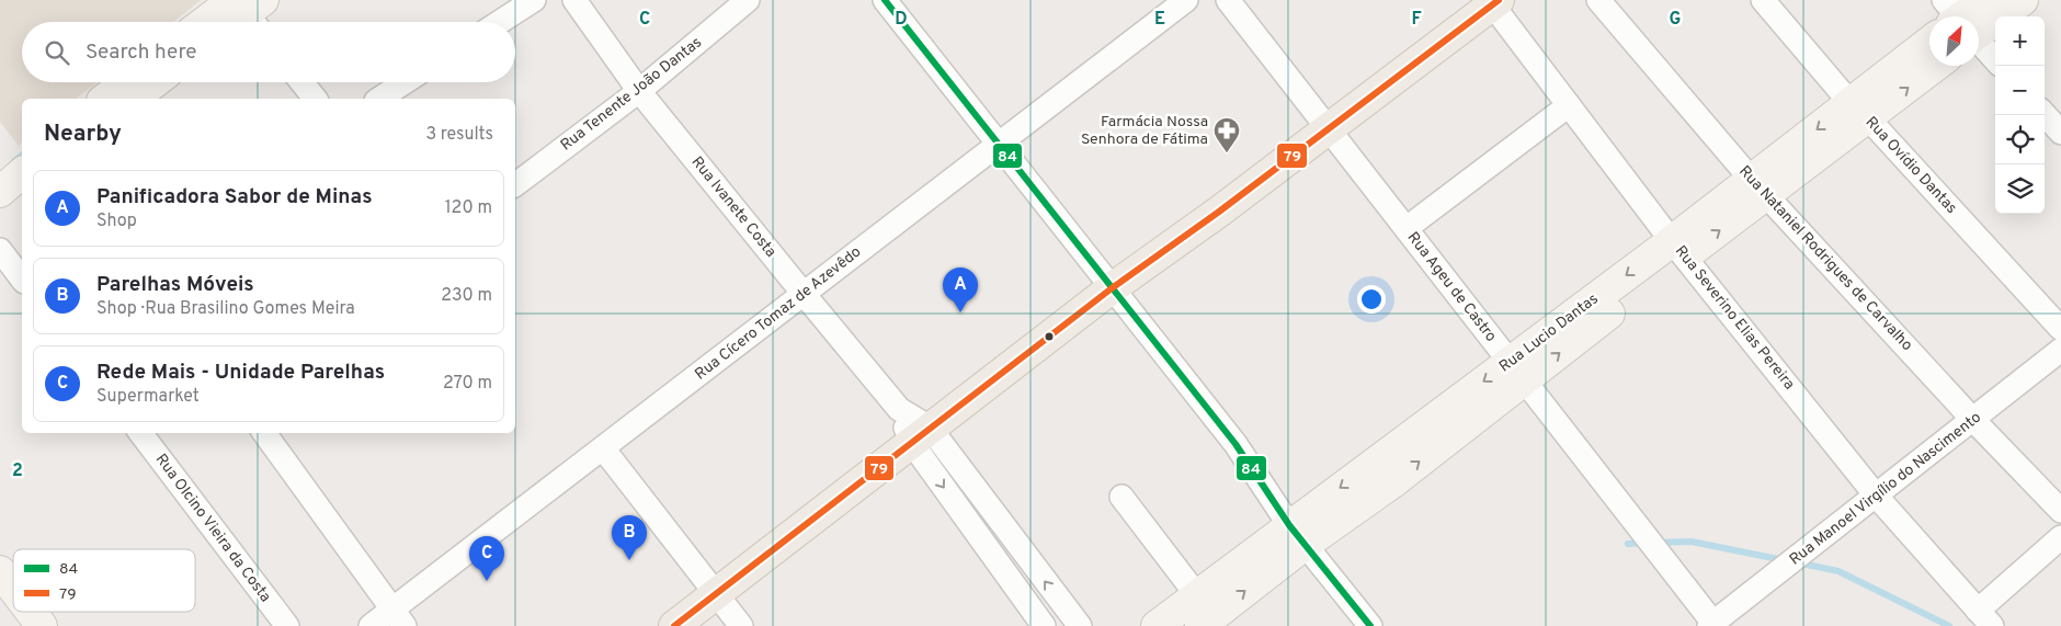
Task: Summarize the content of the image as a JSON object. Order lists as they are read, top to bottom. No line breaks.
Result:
{"streets":{"street":["Rua Tenente João Dantas","Rua Ovídio Dantas","Rua Ivanete Costa","Rua Nataniel Rodrigues de Carvalho","Rua Ageu de Castro","Rua Cícero Tomaz de Azevêdo","Rua Severino Elias Pereira","Rua Lucio Dantas","Rua Manoel Virgílio do Nascimento","Rua Olcino Vieira da Costa"]},"crossings":[["Rua Tenente João Dantas","Rua Ivanete Costa"],["Rua Ovídio Dantas","Rua Lucio Dantas"],["Rua Ivanete Costa","Rua Cícero Tomaz de Azevêdo"],["Rua Nataniel Rodrigues de Carvalho","Rua Lucio Dantas"],["Rua Nataniel Rodrigues de Carvalho","Rua Manoel Virgílio do Nascimento"],["Rua Ageu de Castro","Rua Lucio Dantas"],["Rua Ageu de Castro","Rua Manoel Virgílio do Nascimento"],["Rua Severino Elias Pereira","Rua Lucio Dantas"],["Rua Severino Elias Pereira","Rua Manoel Virgílio do Nascimento"]],"places":{"pharmacy":["Farmácia Nossa Senhora de Fátima"]},"lines":["transit line 84","transit line 79"],"legend":["84","79"],"north":"top right","page":{"map_buttons":["+","−"],"search":"Search here","heading":["Nearby","3 results"],"list":[{"mark":"A","name":"Panificadora Sabor de Minas","note":"Shop","value":"120 m"},{"mark":"B","name":"Parelhas Móveis","note":"Shop · Rua Brasilino Gomes Meira","value":"230 m"},{"mark":"C","name":"Rede Mais - Unidade Parelhas","note":"Supermarket","value":"270 m"}],"pins":["A","B","C"]},"grid":{"columns":["C","D","E","F","G"],"rows":["2"]}}
